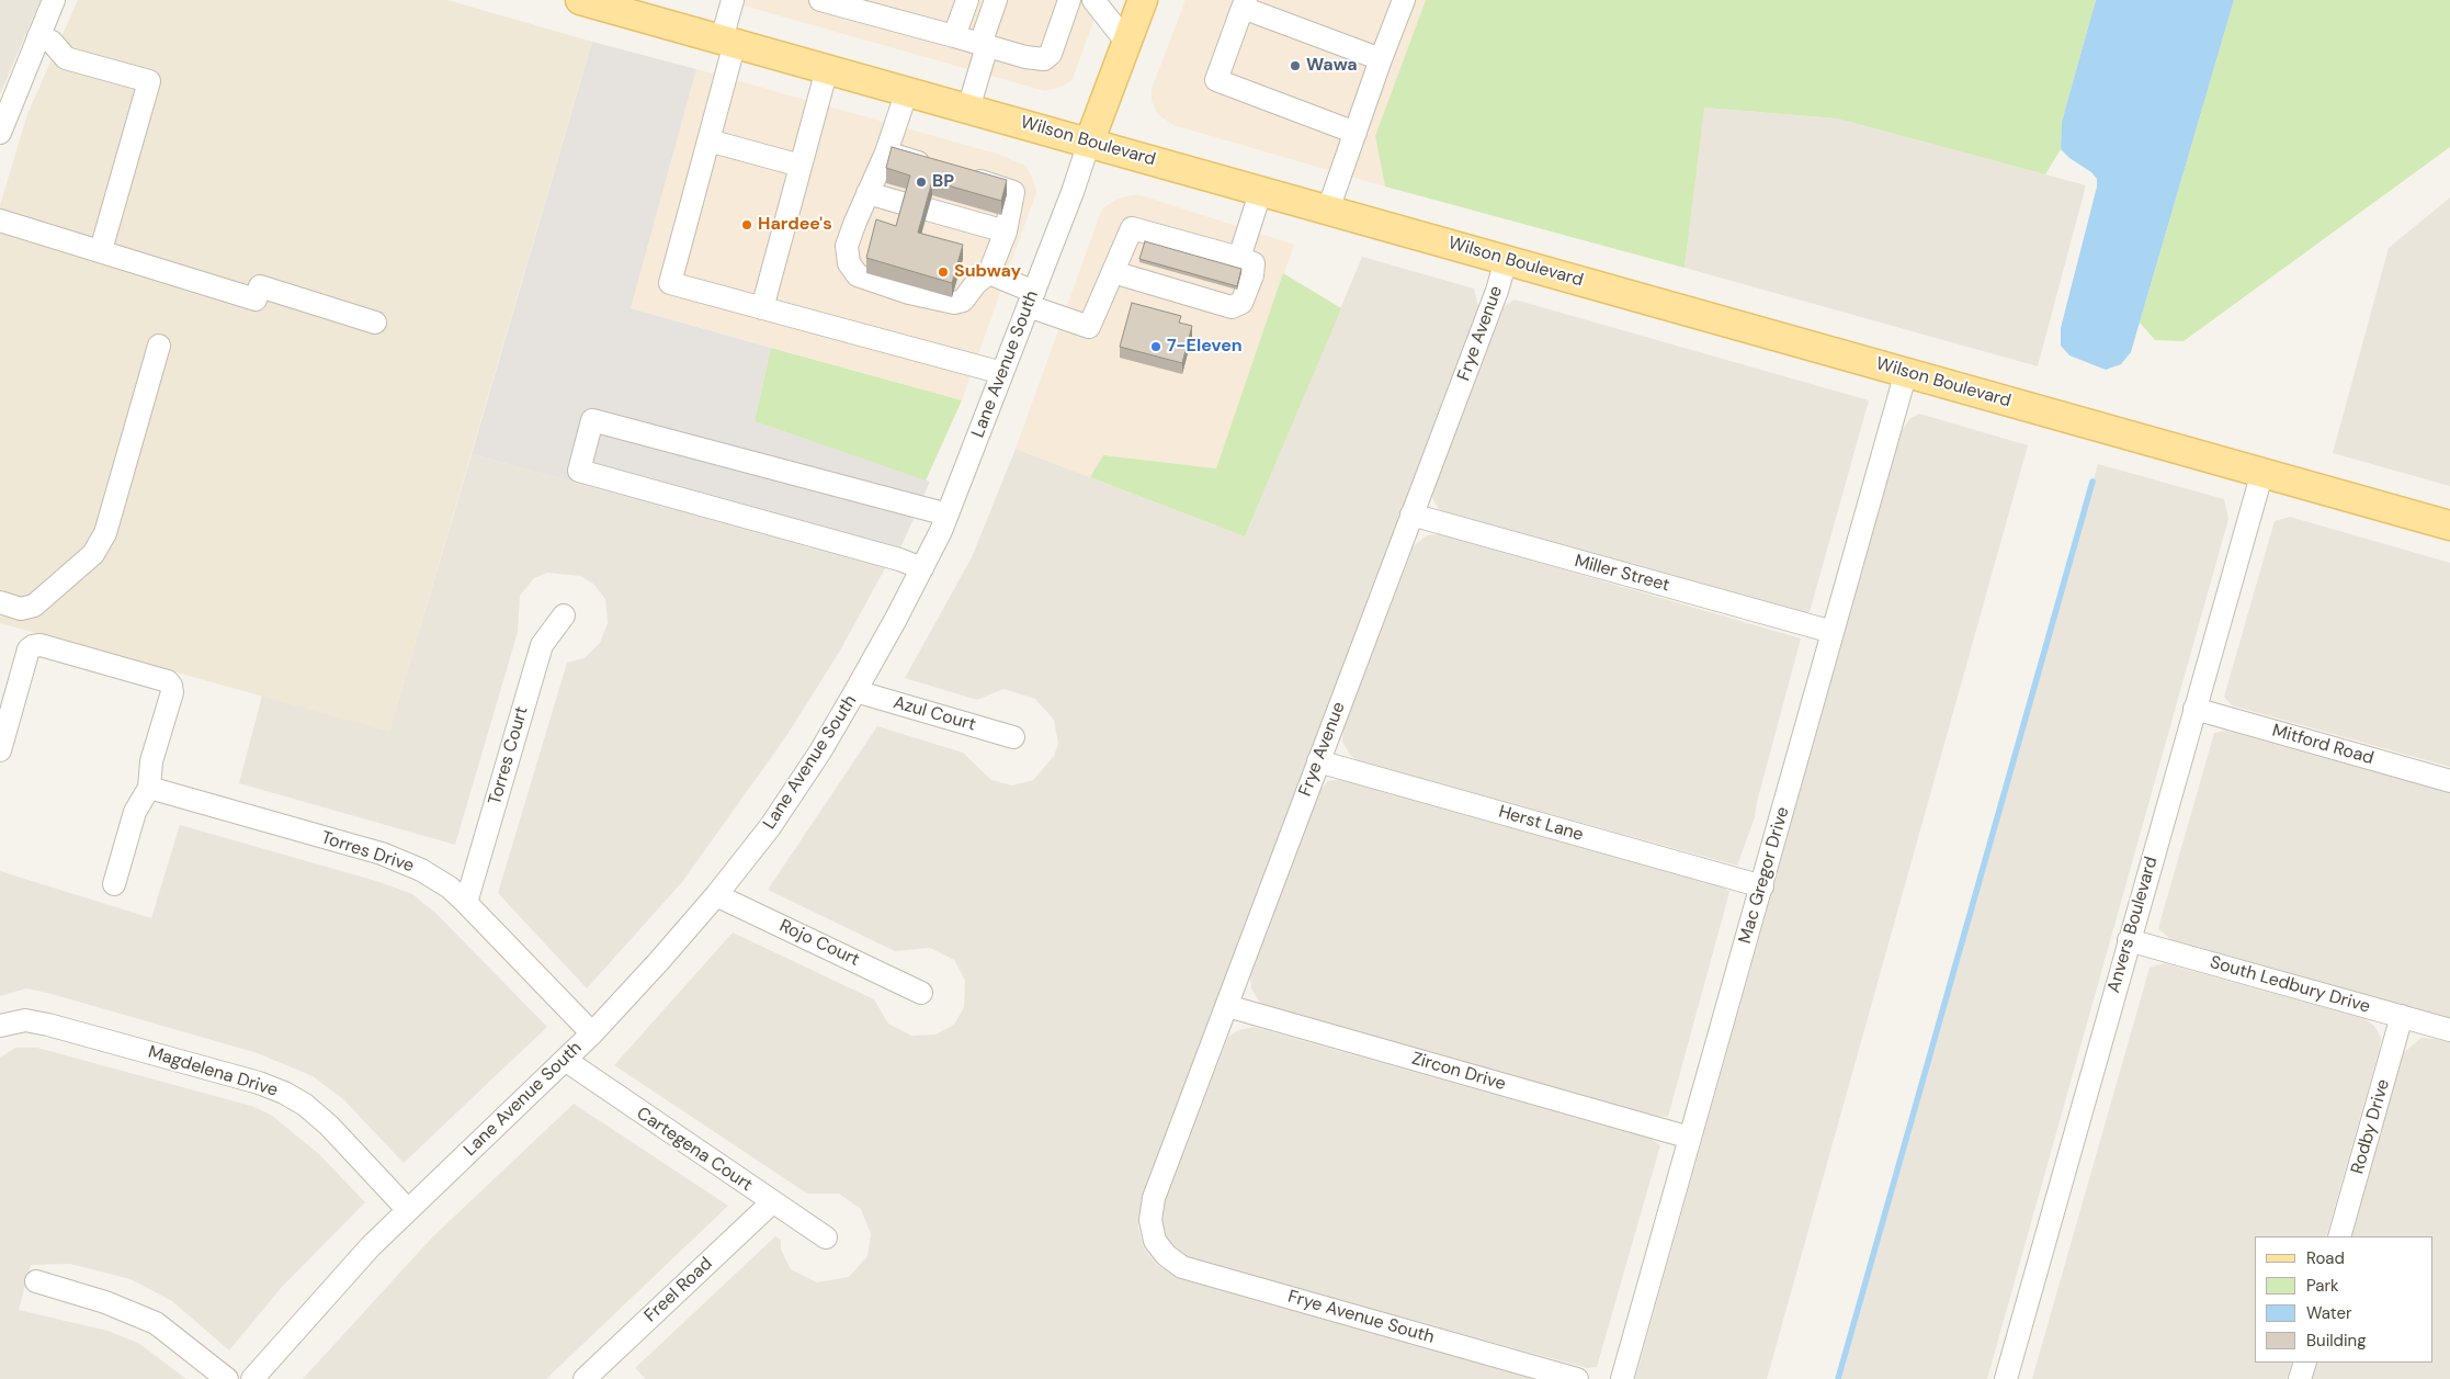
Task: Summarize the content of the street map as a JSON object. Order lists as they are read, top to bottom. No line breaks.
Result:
{"streets":{"main road":["Wilson Boulevard","Lane Avenue South"],"street":["Frye Avenue","Miller Street","Azul Court","Mitford Road","Torres Court","Herst Lane","Torres Drive","Mac Gregor Drive","Anvers Boulevard","Rojo Court","South Ledbury Drive","Magdelena Drive","Zircon Drive","Rodby Drive","Cartegena Court","Freel Road","Frye Avenue South"]},"crossings":[["Wilson Boulevard","Frye Avenue"],["Wilson Boulevard","Lane Avenue South"],["Wilson Boulevard","Mac Gregor Drive"],["Wilson Boulevard","Anvers Boulevard"],["Frye Avenue","Miller Street"],["Frye Avenue","Herst Lane"],["Frye Avenue","Zircon Drive"],["Frye Avenue","Frye Avenue South"],["Lane Avenue South","Azul Court"],["Lane Avenue South","Torres Drive"],["Lane Avenue South","Rojo Court"],["Lane Avenue South","Magdelena Drive"],["Lane Avenue South","Cartegena Court"],["Miller Street","Mac Gregor Drive"],["Mitford Road","Anvers Boulevard"],["Torres Court","Torres Drive"],["Herst Lane","Mac Gregor Drive"],["Mac Gregor Drive","Zircon Drive"],["Anvers Boulevard","South Ledbury Drive"],["South Ledbury Drive","Rodby Drive"],["Cartegena Court","Freel Road"]],"places":["Wawa","BP","Hardee's","Subway","7-Eleven"],"legend":["Road","Park","Water","Building"]}
